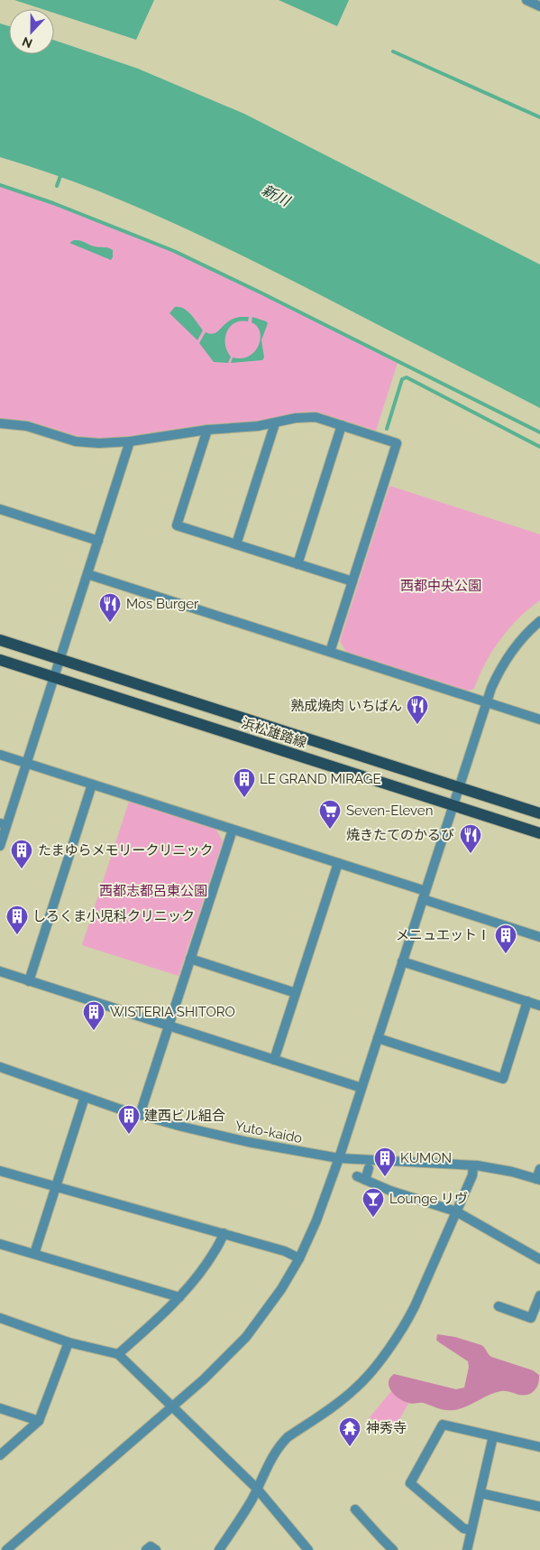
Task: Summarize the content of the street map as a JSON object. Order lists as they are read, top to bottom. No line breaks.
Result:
{"streets":{"main road":["浜松雄踏線"],"street":["Yuto-kaido"]},"water":["新川"],"parks":["西都中央公園","西都志都呂東公園"],"places":{"restaurant":["Mos Burger","熟成焼肉 いちばん","焼きたてのかるび"],"building":["LE GRAND MIRAGE","たまゆらメモリークリニック","しろくま小児科クリニック","メニュエットⅠ","WISTERIA SHITORO","建西ビル組合","KUMON"],"supermarket":["Seven-Eleven"],"bar":["Lounge リヴ"],"temple":["神秀寺"]},"north":"bottom"}
